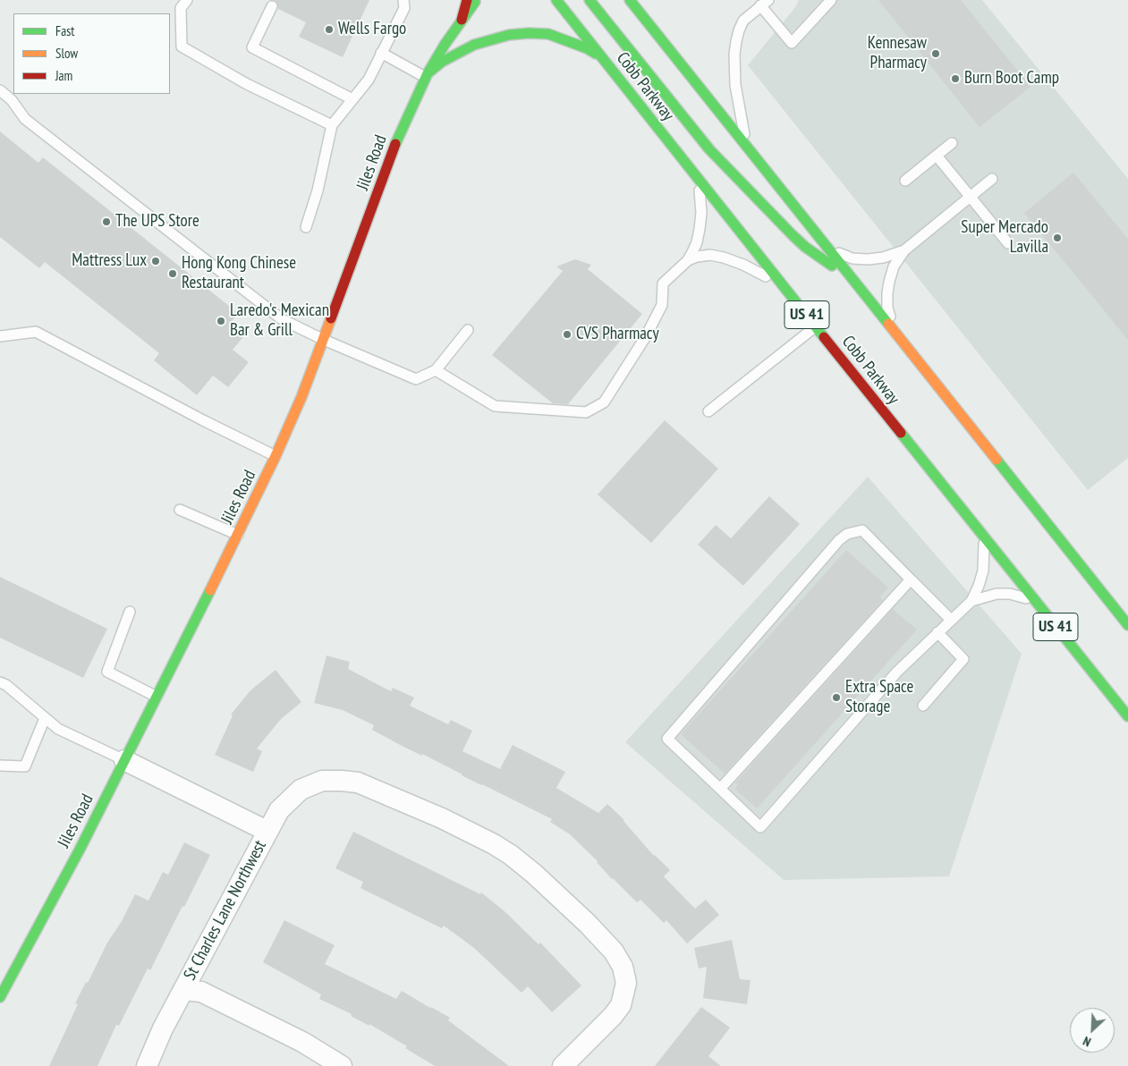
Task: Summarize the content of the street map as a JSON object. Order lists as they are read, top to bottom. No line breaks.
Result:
{"streets":{"main road":["Cobb Parkway","Jiles Road","US 41"],"street":["St Charles Lane Northwest"]},"crossings":[["Jiles Road","St Charles Lane Northwest"]],"places":["Wells Fargo","Kennesaw Pharmacy","Burn Boot Camp","The UPS Store","Super Mercado Lavilla","Mattress Lux","Hong Kong Chinese Restaurant","Laredo's Mexican Bar & Grill","CVS Pharmacy","Extra Space Storage"],"legend":["Fast","Slow","Jam"],"north":"bottom left"}
